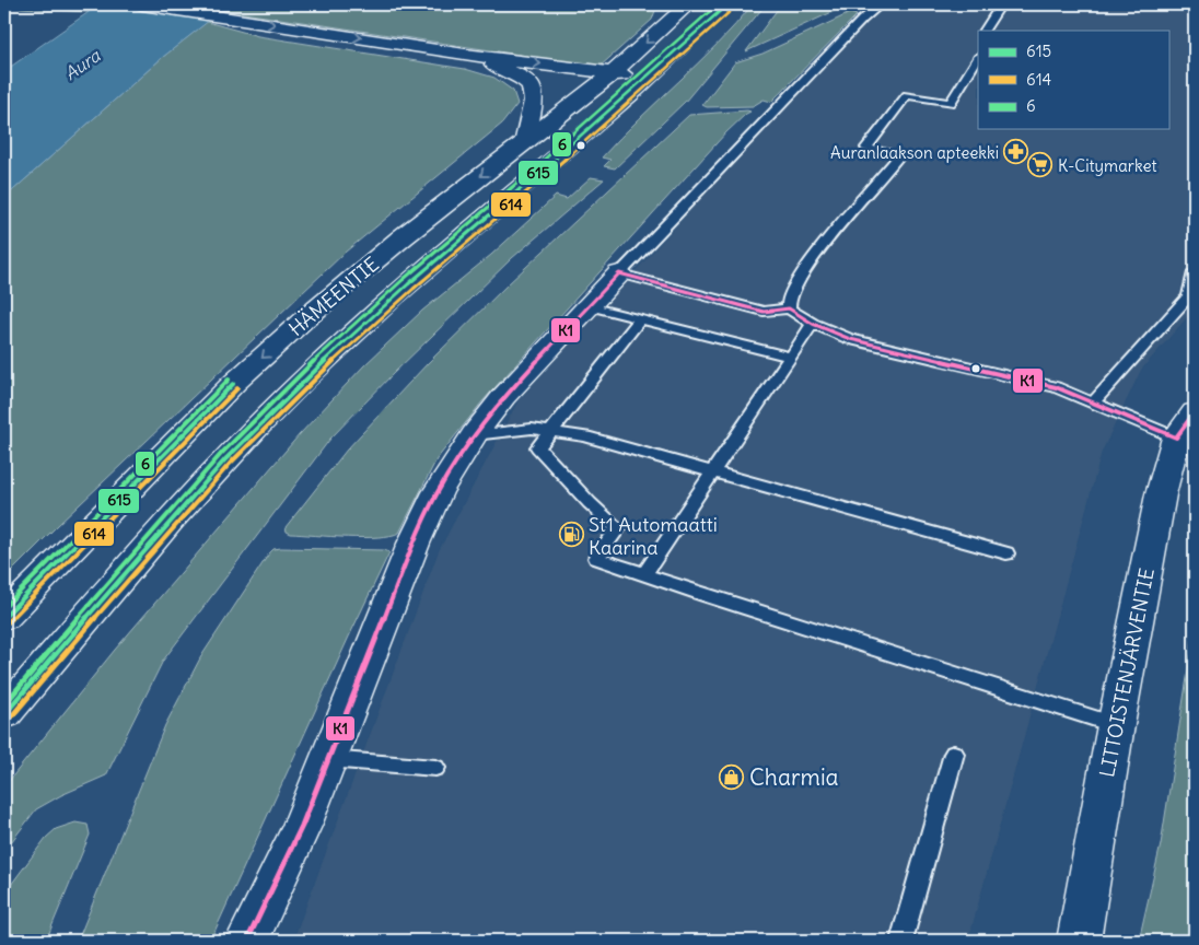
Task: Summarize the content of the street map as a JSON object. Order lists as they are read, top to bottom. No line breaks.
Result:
{"streets":{"main road":["HÄMEENTIE","LITTOISTENJÄRVENTIE"]},"water":["Aura"],"places":{"pharmacy":["Auranlaakson apteekki"],"supermarket":["K-Citymarket"],"fuel station":["St1 Automaatti Kaarina"],"shop":["Charmia"]},"lines":["transit line 615","transit line 6","transit line 614","transit line K1"],"legend":["615","614","6"]}
